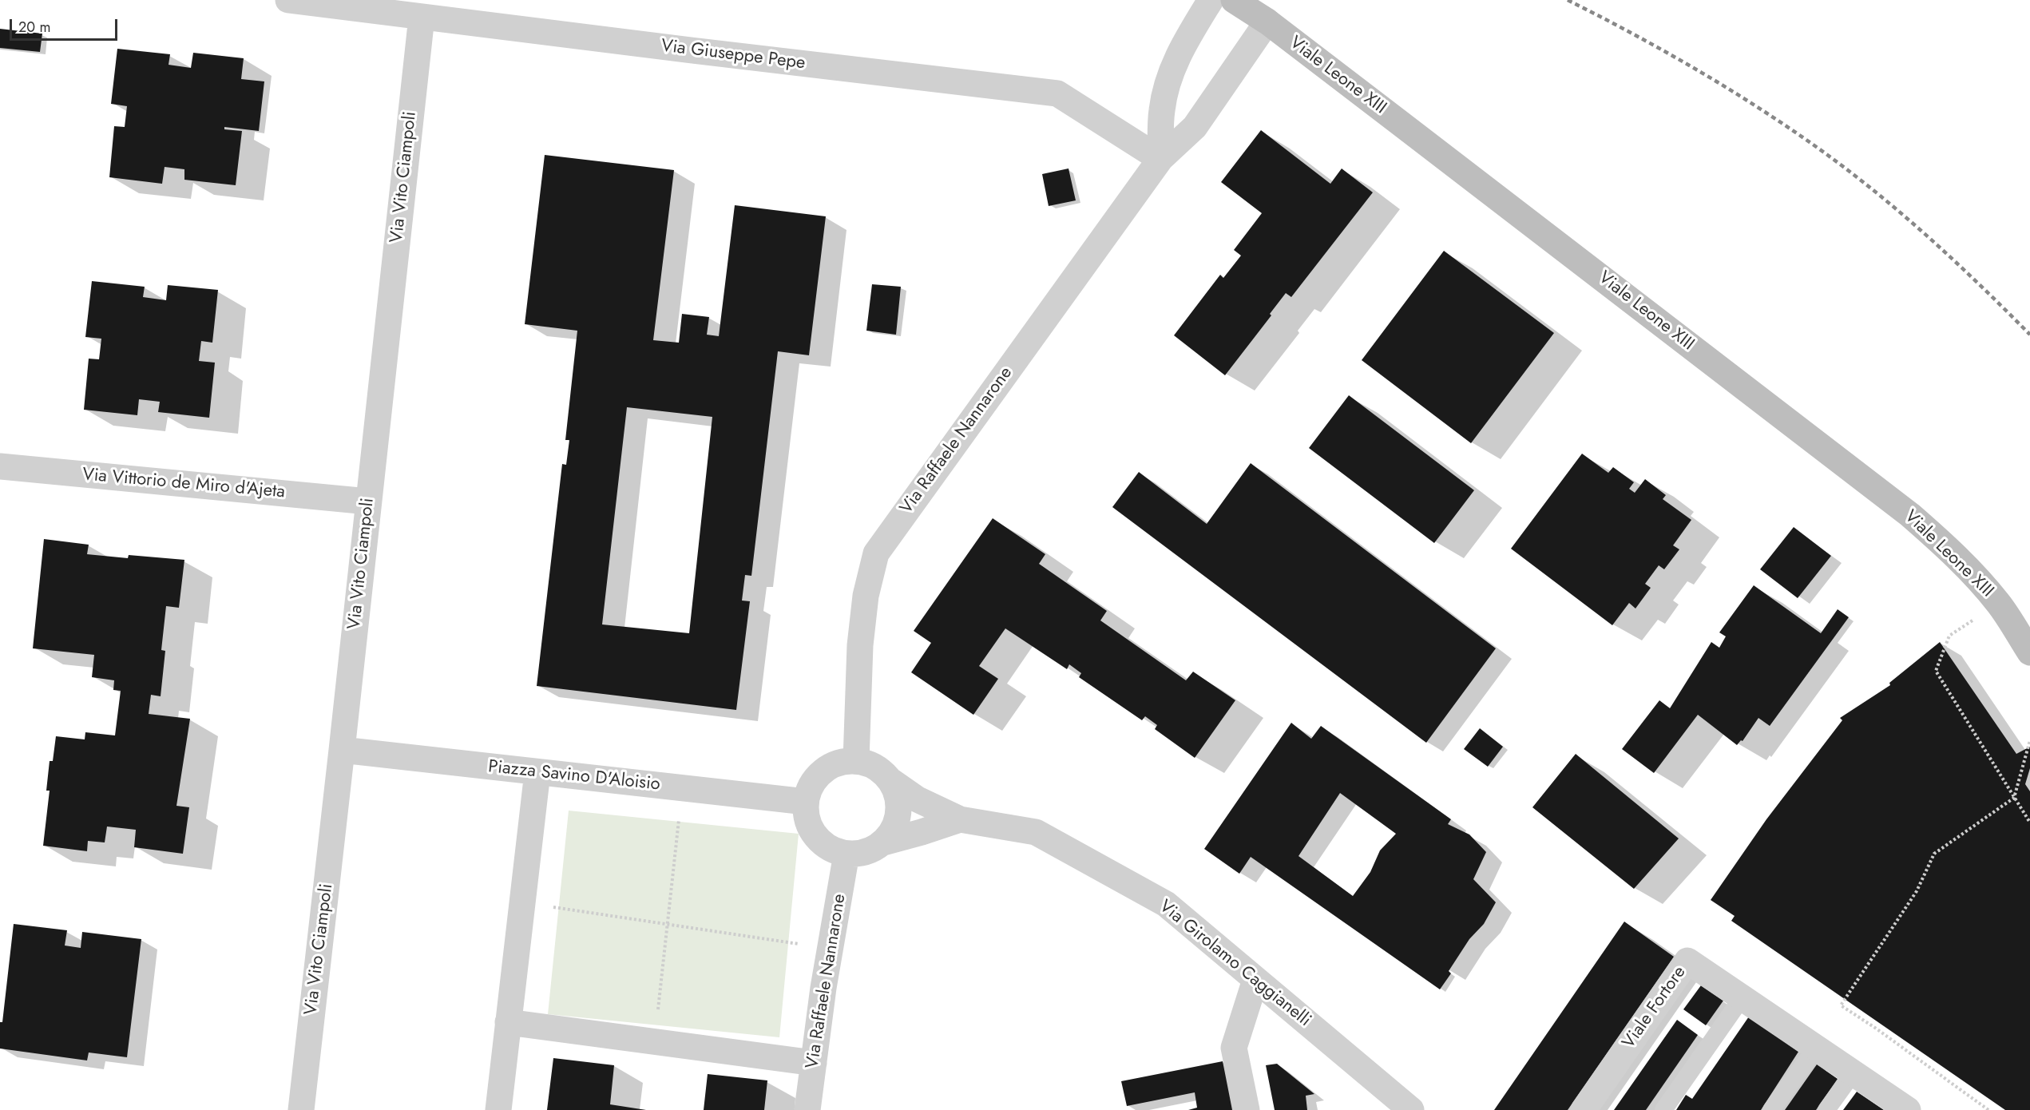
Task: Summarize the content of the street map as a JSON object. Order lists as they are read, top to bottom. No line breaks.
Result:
{"streets":{"main road":["Viale Leone XIII"],"street":["Via Giuseppe Pepe","Via Vito Ciampoli","Via Raffaele Nannarone","Via Vittorio de Miro d'Ajeta","Piazza Savino D'Aloisio","Via Girolamo Caggianelli","Viale Fortore"]},"crossings":[["Via Giuseppe Pepe","Via Vito Ciampoli"],["Via Giuseppe Pepe","Via Raffaele Nannarone"],["Viale Leone XIII","Via Raffaele Nannarone"],["Via Vito Ciampoli","Via Vittorio de Miro d'Ajeta"],["Via Vito Ciampoli","Piazza Savino D'Aloisio"],["Via Raffaele Nannarone","Piazza Savino D'Aloisio"],["Via Raffaele Nannarone","Via Girolamo Caggianelli"],["Piazza Savino D'Aloisio","Via Girolamo Caggianelli"]],"scale_bar":"20 m"}
